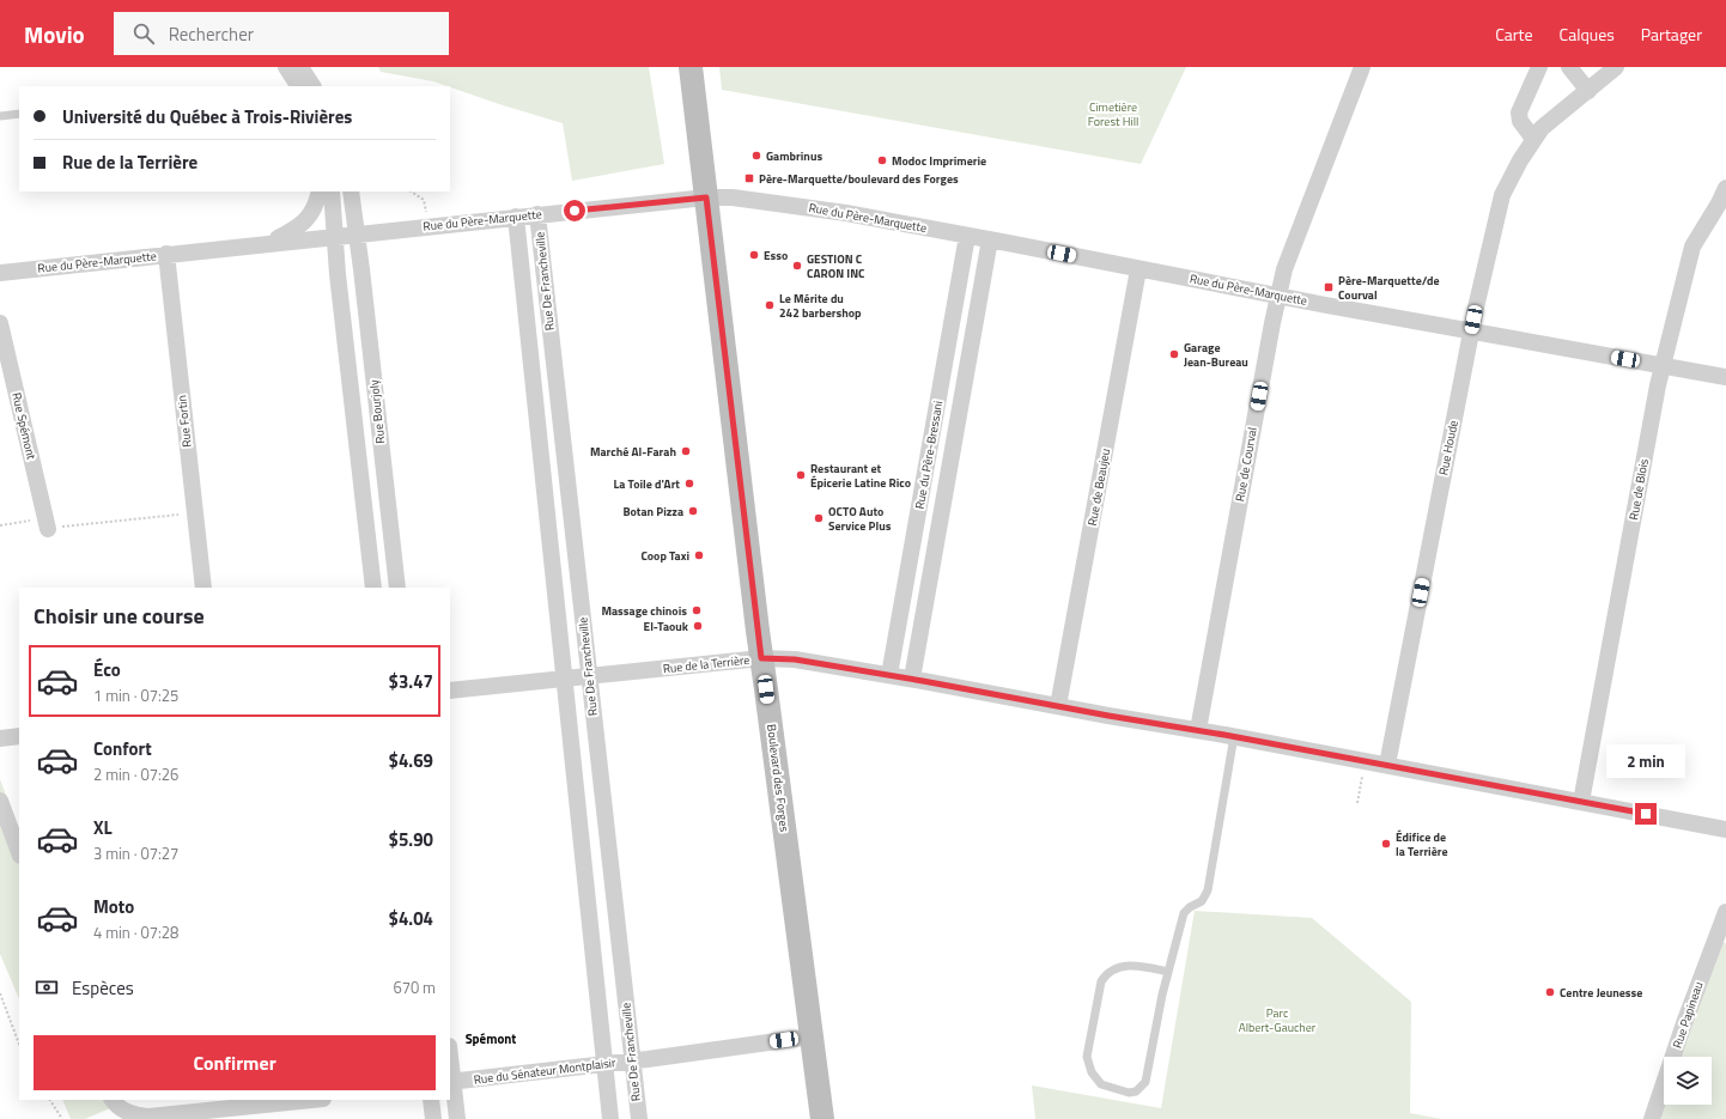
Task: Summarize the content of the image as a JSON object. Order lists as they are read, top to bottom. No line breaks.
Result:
{"streets":{"main road":["Boulevard des Forges"],"street":["Rue du Père-Marquette","Rue De Francheville","Rue Bourjoly","Rue Fortin","Rue Spémont","Rue Houde","Rue du Père-Bressani","Rue de Courval","Rue de Beaujeu","Rue de Blois","Rue de la Terrière","Rue Papineau","Rue du Sénateur Montplaisir"]},"crossings":[["Rue du Père-Marquette","Rue De Francheville"],["Rue du Père-Marquette","Rue Bourjoly"],["Rue du Père-Marquette","Rue Fortin"],["Rue du Père-Marquette","Rue Houde"],["Rue du Père-Marquette","Rue du Père-Bressani"],["Rue du Père-Marquette","Rue de Courval"],["Rue du Père-Marquette","Rue de Beaujeu"],["Rue du Père-Marquette","Rue de Blois"],["Rue du Père-Marquette","Boulevard des Forges"],["Rue De Francheville","Rue de la Terrière"],["Rue De Francheville","Rue du Sénateur Montplaisir"],["Rue Houde","Rue de la Terrière"],["Rue du Père-Bressani","Rue de la Terrière"],["Rue de Courval","Rue de la Terrière"],["Rue de Beaujeu","Rue de la Terrière"],["Rue de Blois","Rue de la Terrière"],["Rue de la Terrière","Boulevard des Forges"],["Boulevard des Forges","Rue du Sénateur Montplaisir"]],"districts":["Spémont"],"parks":["Cimetière Forest Hill","Parc Albert-Gaucher"],"places":{"other":["Gambrinus","Modoc Imprimerie","Esso","GESTION C CARON INC","Le Mérite du 242 barbershop","Garage Jean-Bureau","Marché Al-Farah","Restaurant et Épicerie Latine Rico","La Toile d'Art","Botan Pizza","OCTO Auto Service Plus","Coop Taxi","Massage chinois","El-Taouk","Édifice de la Terrière","Centre Jeunesse"],"transit":["Père-Marquette/boulevard des Forges","Père-Marquette/de Courval"]},"page":{"header":"Movio","search":"Rechercher","nav":["Carte","Calques","Partager"],"banner":["Université du Québec à Trois-Rivières","Rue de la Terrière"],"heading":"Choisir une course","list":[{"name":"Éco","note":"1 min · 07:25","value":"$3.47"},{"name":"Confort","note":"2 min · 07:26","value":"$4.69"},{"name":"XL","note":"3 min · 07:27","value":"$5.90"},{"name":"Moto","note":"4 min · 07:28","value":"$4.04"}],"bubble":"2 min","pay":["Espèces","670 m"],"buttons":"Confirmer"}}
